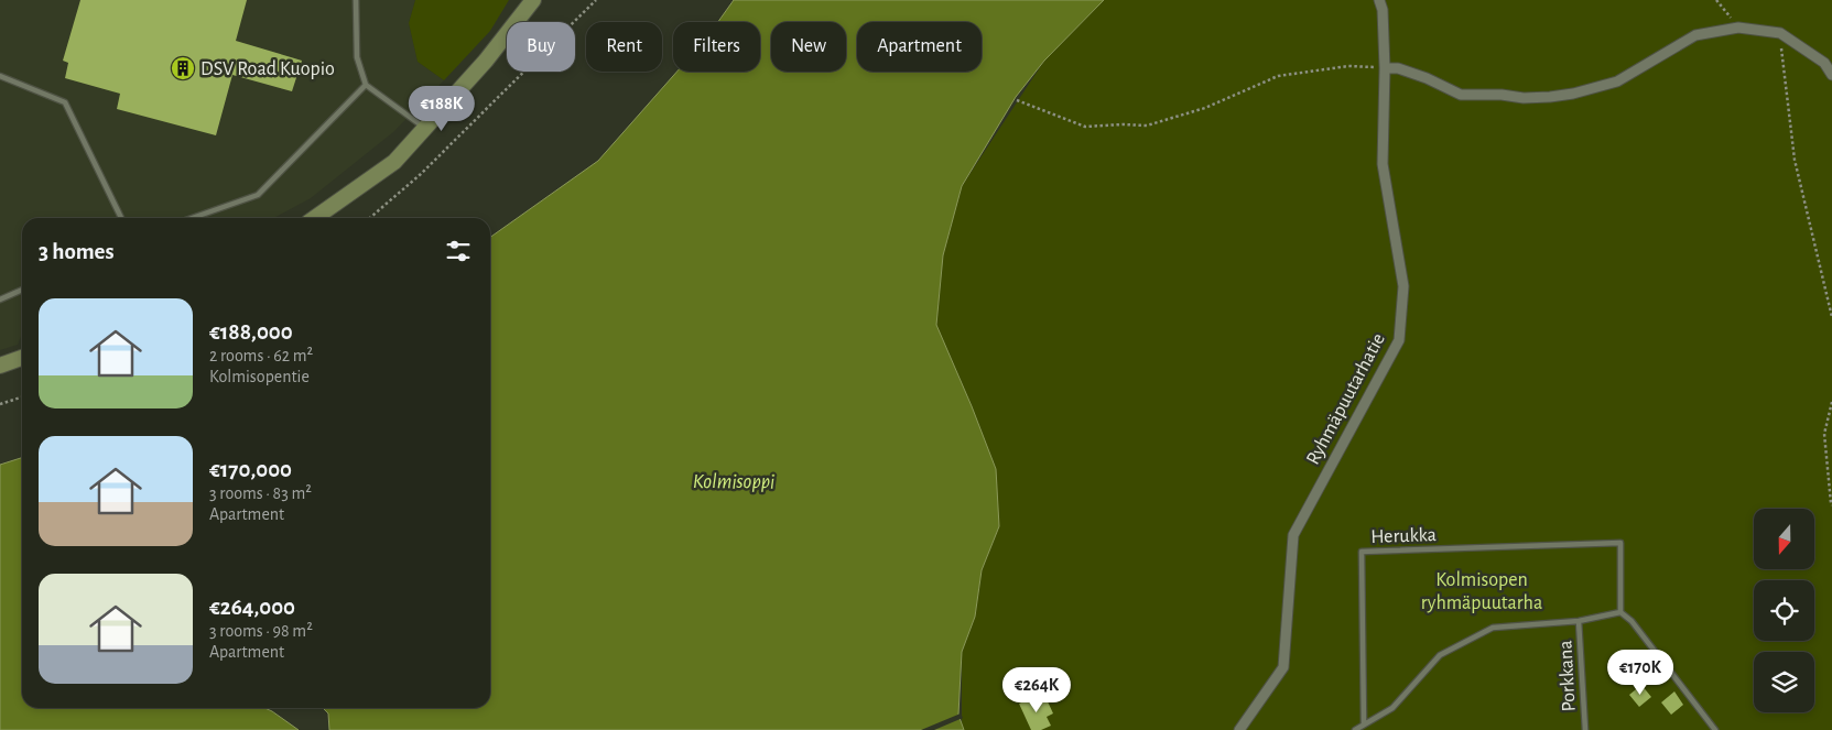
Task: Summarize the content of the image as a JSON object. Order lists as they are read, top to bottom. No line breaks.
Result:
{"streets":{"street":["Ryhmäpuutarhatie"],"lane":["Herukka","Porkkana"]},"water":["Kolmisoppi"],"parks":["Kolmisopen ryhmäpuutarha"],"places":{"building":["DSV Road Kuopio"]},"north":"bottom","page":{"chip":["Buy","Rent","Filters","New","Apartment"],"price":["€188K","€170K","€264K"],"heading":"3 homes","list":[{"name":"€188,000","note":"2 rooms · 62 m² · Kolmisopentie"},{"name":"€170,000","note":"3 rooms · 83 m² · Apartment"},{"name":"€264,000","note":"3 rooms · 98 m² · Apartment"}]}}
